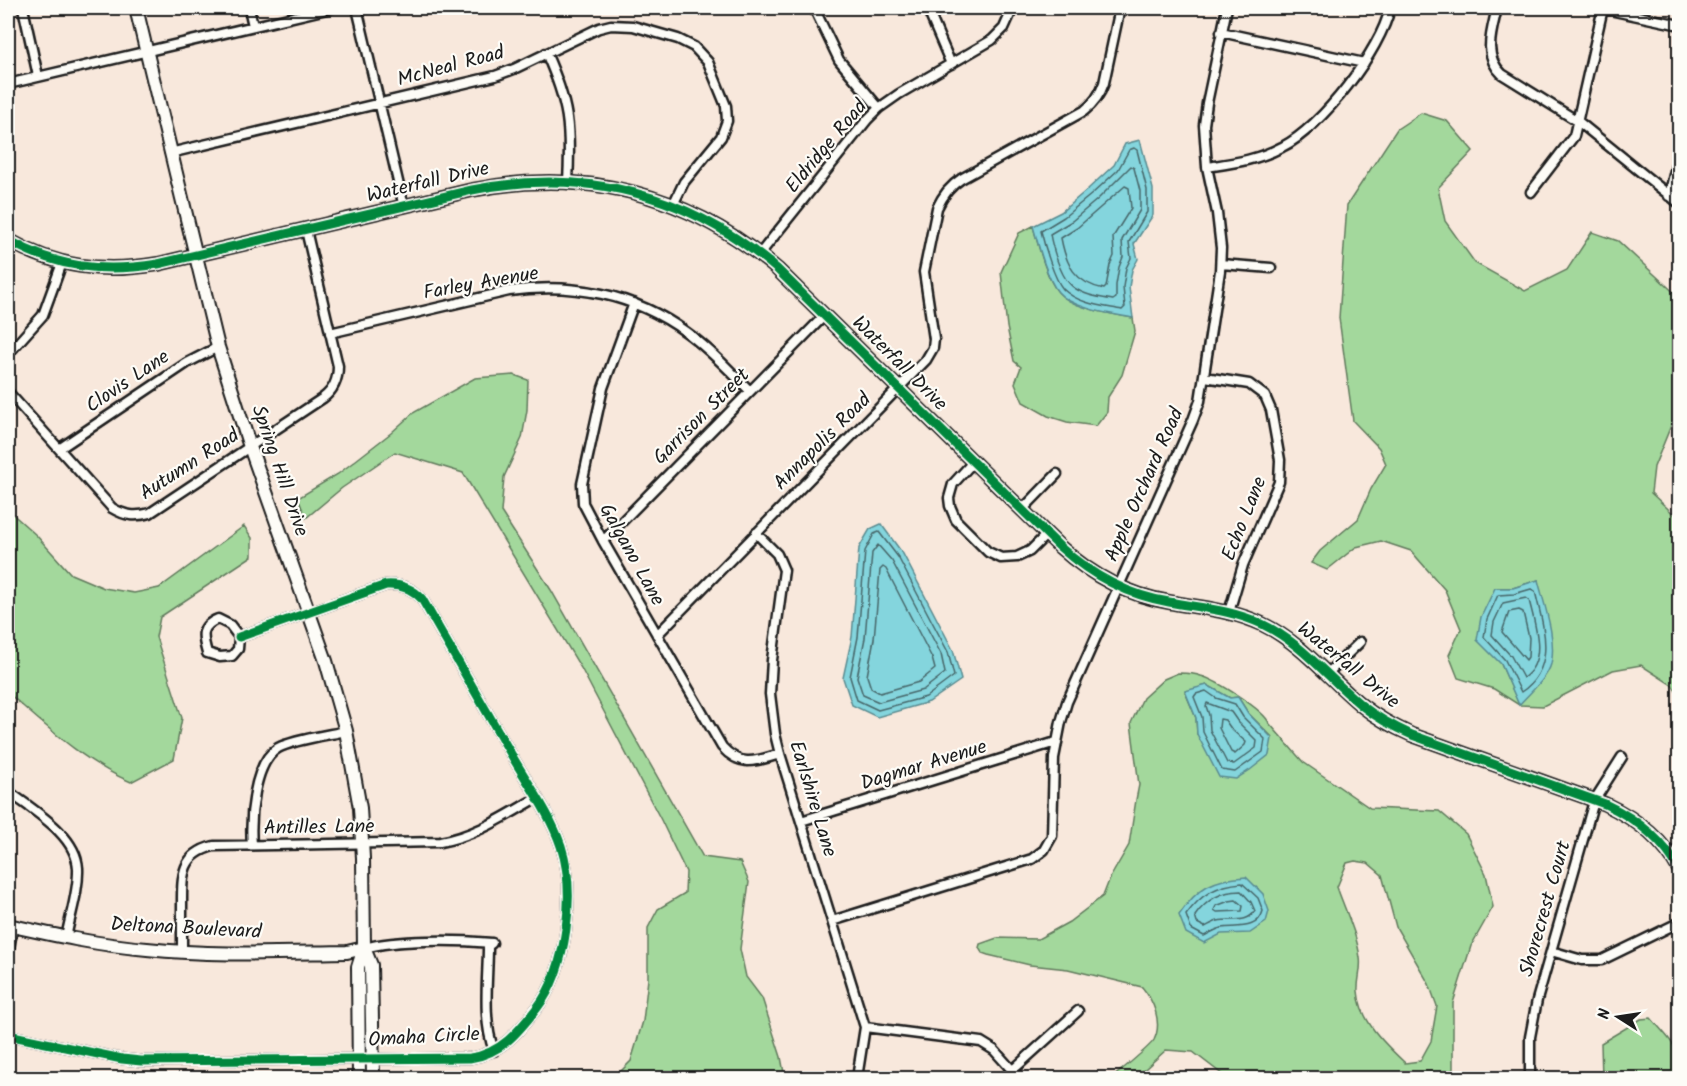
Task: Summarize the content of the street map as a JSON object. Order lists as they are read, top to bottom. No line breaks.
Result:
{"streets":{"street":["McNeal Road","Eldridge Road","Waterfall Drive","Farley Avenue","Clovis Lane","Garrison Street","Annapolis Road","Autumn Road","Spring Hill Drive","Apple Orchard Road","Echo Lane","Galgano Lane","Dagmar Avenue","Earlshire Lane","Antilles Lane","Shorecrest Court","Deltona Boulevard","Omaha Circle"]},"crossings":[["McNeal Road","Waterfall Drive"],["McNeal Road","Spring Hill Drive"],["Eldridge Road","Waterfall Drive"],["Waterfall Drive","Garrison Street"],["Waterfall Drive","Annapolis Road"],["Waterfall Drive","Spring Hill Drive"],["Waterfall Drive","Apple Orchard Road"],["Waterfall Drive","Echo Lane"],["Waterfall Drive","Shorecrest Court"],["Farley Avenue","Garrison Street"],["Farley Avenue","Autumn Road"],["Farley Avenue","Galgano Lane"],["Clovis Lane","Autumn Road"],["Clovis Lane","Spring Hill Drive"],["Garrison Street","Galgano Lane"],["Annapolis Road","Galgano Lane"],["Annapolis Road","Earlshire Lane"],["Autumn Road","Spring Hill Drive"],["Spring Hill Drive","Antilles Lane"],["Spring Hill Drive","Deltona Boulevard"],["Spring Hill Drive","Omaha Circle"],["Apple Orchard Road","Echo Lane"],["Apple Orchard Road","Dagmar Avenue"],["Apple Orchard Road","Earlshire Lane"],["Galgano Lane","Earlshire Lane"],["Dagmar Avenue","Earlshire Lane"],["Antilles Lane","Deltona Boulevard"],["Antilles Lane","Omaha Circle"]],"north":"left"}
